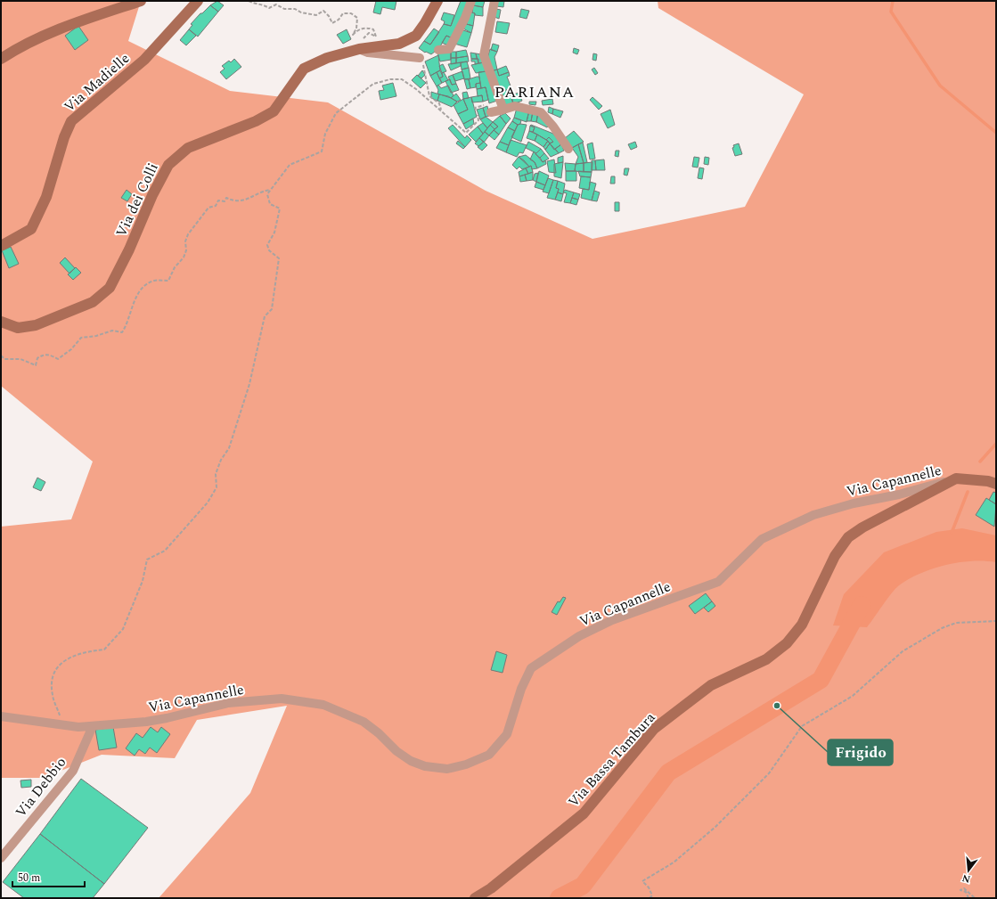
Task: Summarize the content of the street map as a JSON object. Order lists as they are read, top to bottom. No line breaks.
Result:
{"streets":{"street":["Via Madielle","Via dei Colli","Via Capannelle","Via Bassa Tambura","Via Debbio"]},"crossings":[["Via Capannelle","Via Bassa Tambura"],["Via Capannelle","Via Debbio"]],"districts":["PARIANA"],"places":["Frigido"],"scale_bar":"50 m","north":"bottom"}
